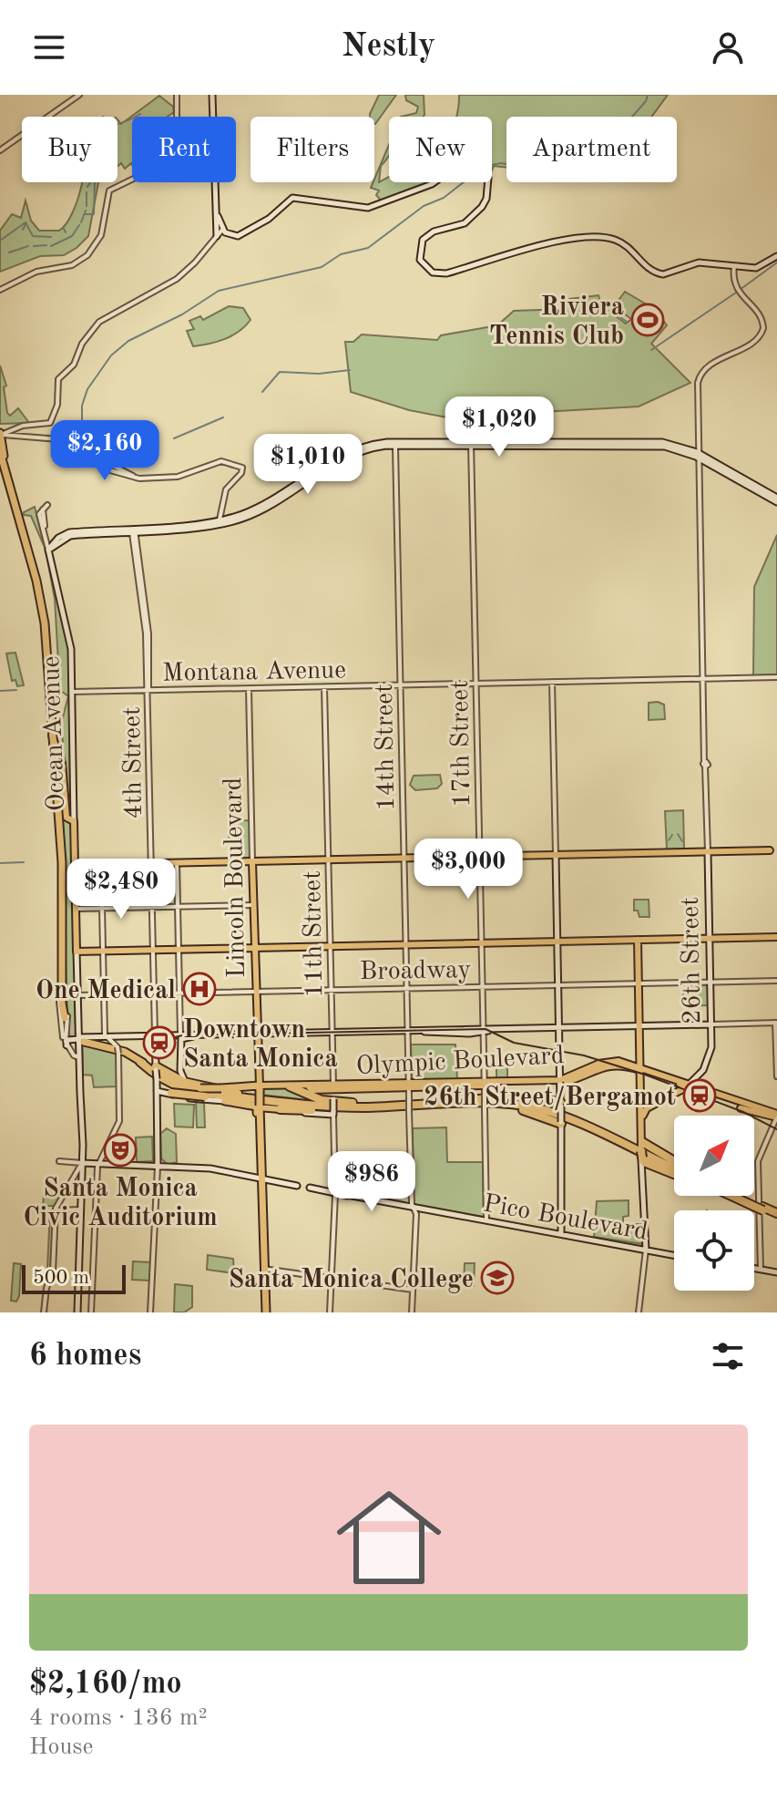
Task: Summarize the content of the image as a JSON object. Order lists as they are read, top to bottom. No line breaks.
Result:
{"streets":{"highway":["Lincoln Boulevard","Olympic Boulevard"],"main road":["Ocean Avenue","4th Street","11th Street","26th Street","Pico Boulevard"],"street":["Montana Avenue","17th Street","14th Street","Broadway"]},"crossings":[["Montana Avenue","Ocean Avenue"],["Montana Avenue","17th Street"],["Montana Avenue","14th Street"],["Montana Avenue","4th Street"],["Montana Avenue","Lincoln Boulevard"],["Montana Avenue","11th Street"],["Montana Avenue","26th Street"],["Ocean Avenue","Broadway"],["Ocean Avenue","Pico Boulevard"],["17th Street","Broadway"],["17th Street","Olympic Boulevard"],["17th Street","Pico Boulevard"],["14th Street","Broadway"],["14th Street","Olympic Boulevard"],["14th Street","Pico Boulevard"],["4th Street","Broadway"],["4th Street","Pico Boulevard"],["Lincoln Boulevard","Broadway"],["Lincoln Boulevard","Olympic Boulevard"],["Lincoln Boulevard","Pico Boulevard"],["11th Street","Broadway"],["11th Street","Olympic Boulevard"],["11th Street","Pico Boulevard"],["26th Street","Broadway"],["26th Street","Olympic Boulevard"]],"places":{"sports":["Riviera Tennis Club"],"hospital":["One Medical"],"station":["Downtown Santa Monica","26th Street/Bergamot"],"theatre":["Santa Monica Civic Auditorium"],"school or university":["Santa Monica College"]},"scale_bar":"500 m","north":"top right","page":{"header":"Nestly","chip":["Buy","Rent","Filters","New","Apartment"],"price":["$1,020","$2,160","$1,010","$3,000","$2,480","$986"],"scale":"500 m","heading":"6 homes","list":[{"name":"$2,160/mo","note":"4 rooms · 136 m² · House"}]}}
